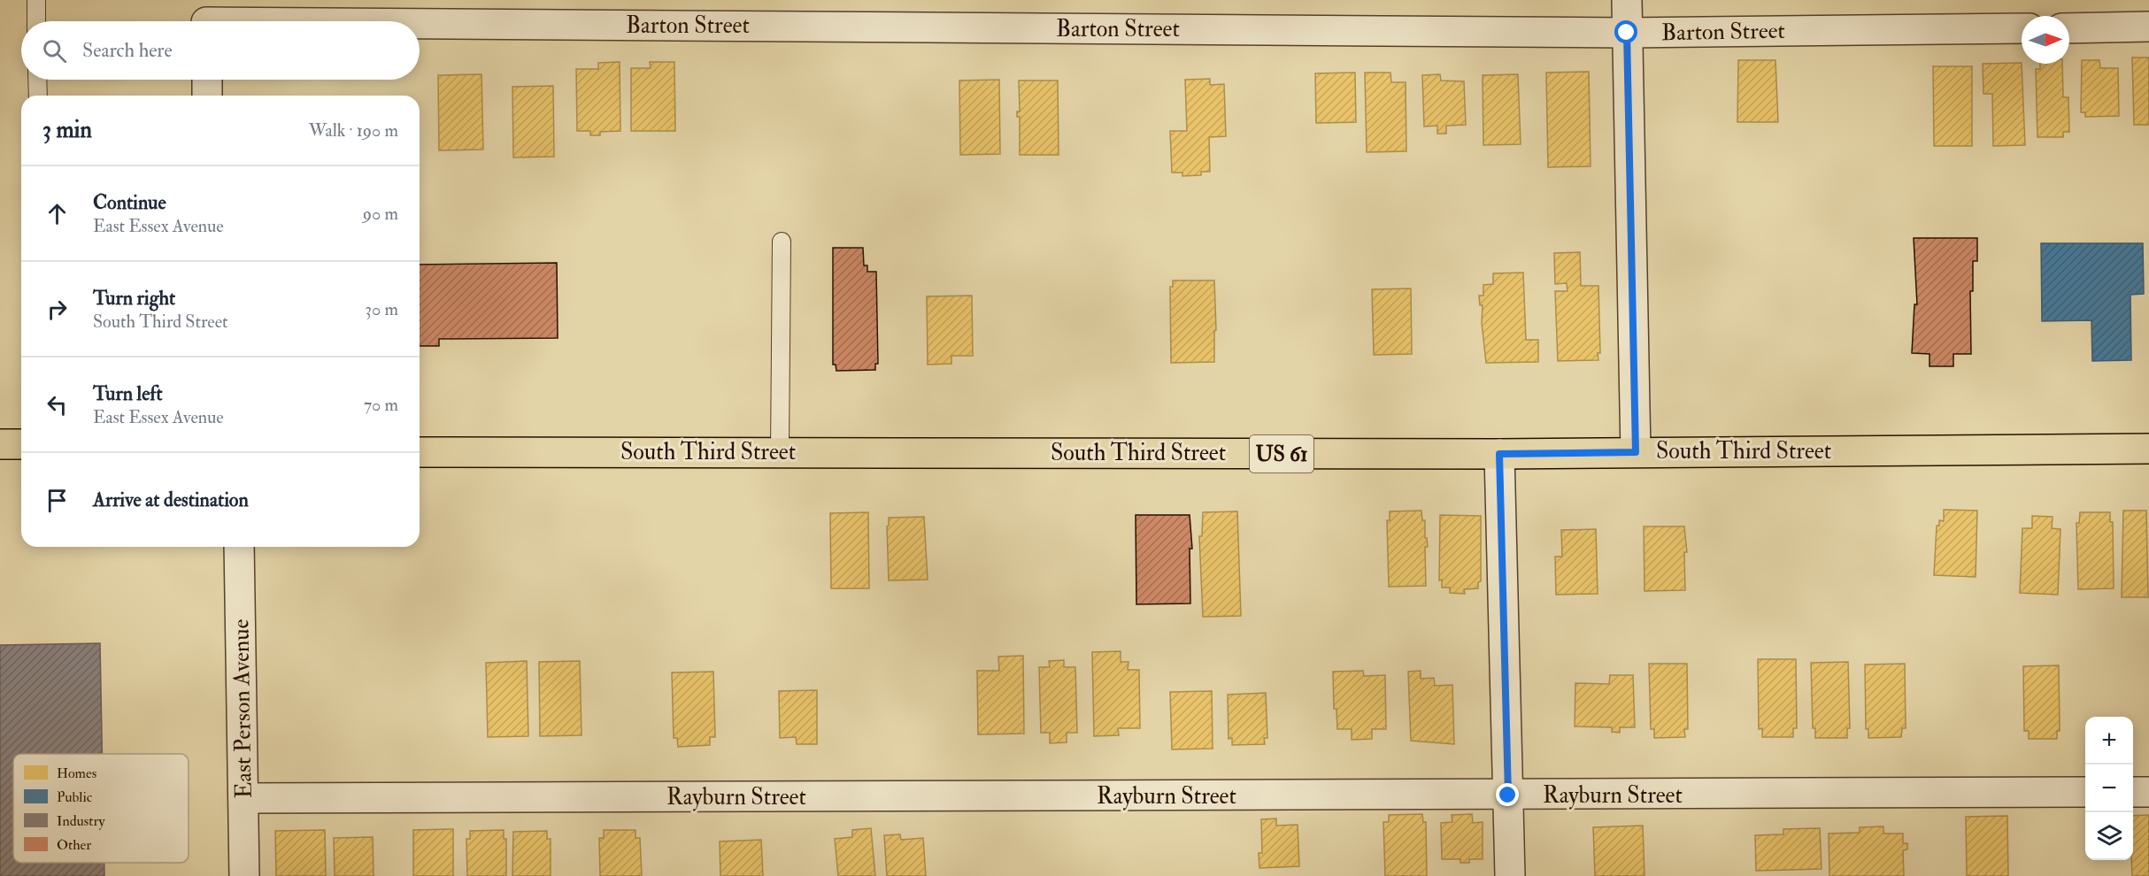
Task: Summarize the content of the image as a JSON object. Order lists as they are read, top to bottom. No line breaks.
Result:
{"streets":{"main road":["South Third Street","US 61"],"street":["Barton Street","East Person Avenue","Rayburn Street"]},"crossings":[["East Person Avenue","Rayburn Street"]],"legend":["Homes","Public","Industry","Other"],"north":"right","page":{"search":"Search here","heading":["3 min","Walk · 190 m"],"list":[["Continue","East Essex Avenue","90 m"],["Turn right","South Third Street","30 m"],["Turn left","East Essex Avenue","70 m"],"Arrive at destination"],"map_buttons":["+","−"]}}
